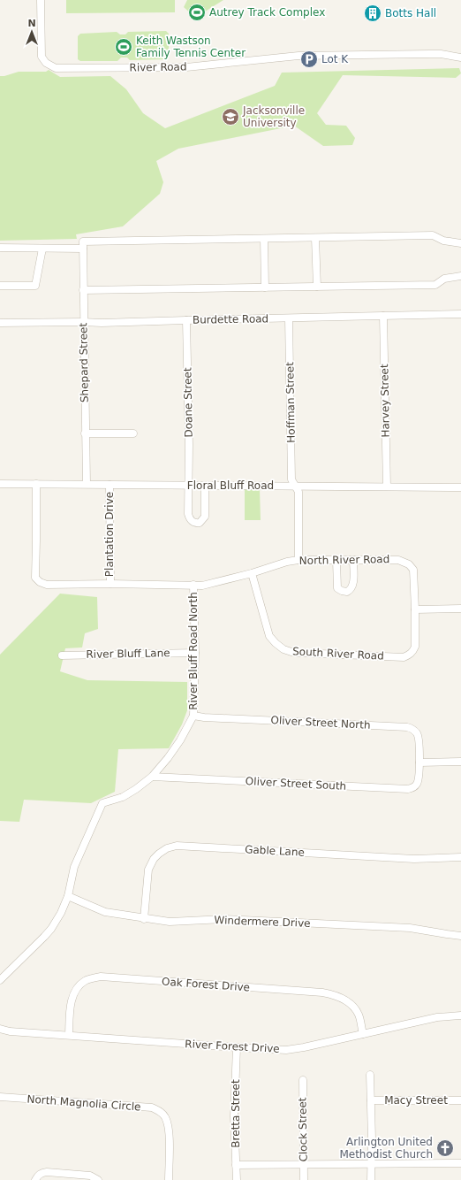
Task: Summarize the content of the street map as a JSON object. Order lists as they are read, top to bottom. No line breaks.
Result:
{"streets":{"street":["River Road","Burdette Road","Shepard Street","Harvey Street","Doane Street","Hoffman Street","Floral Bluff Road","Plantation Drive","North River Road","River Bluff Road North","River Bluff Lane","South River Road","Oliver Street North","Oliver Street South","Gable Lane","Windermere Drive","Oak Forest Drive","River Forest Drive","Macy Street","North Magnolia Circle","Bretta Street","Clock Street"]},"crossings":[["Burdette Road","Shepard Street"],["Burdette Road","Harvey Street"],["Burdette Road","Doane Street"],["Burdette Road","Hoffman Street"],["Shepard Street","Floral Bluff Road"],["Harvey Street","Floral Bluff Road"],["Doane Street","Floral Bluff Road"],["Hoffman Street","Floral Bluff Road"],["Hoffman Street","North River Road"],["Floral Bluff Road","Plantation Drive"],["Floral Bluff Road","River Bluff Road North"],["Plantation Drive","River Bluff Road North"],["North River Road","River Bluff Road North"],["North River Road","South River Road"],["River Bluff Road North","River Bluff Lane"],["River Bluff Road North","Oliver Street North"],["River Bluff Road North","Oliver Street South"],["River Bluff Road North","Windermere Drive"],["Oliver Street North","Oliver Street South"],["Gable Lane","Windermere Drive"],["Oak Forest Drive","River Forest Drive"],["River Forest Drive","Bretta Street"]],"places":{"sports":["Autrey Track Complex","Keith Wastson Family Tennis Center"],"building":["Botts Hall"],"parking":["Lot K"],"school or university":["Jacksonville University"],"church":["Arlington United Methodist Church"]},"north":"top"}
